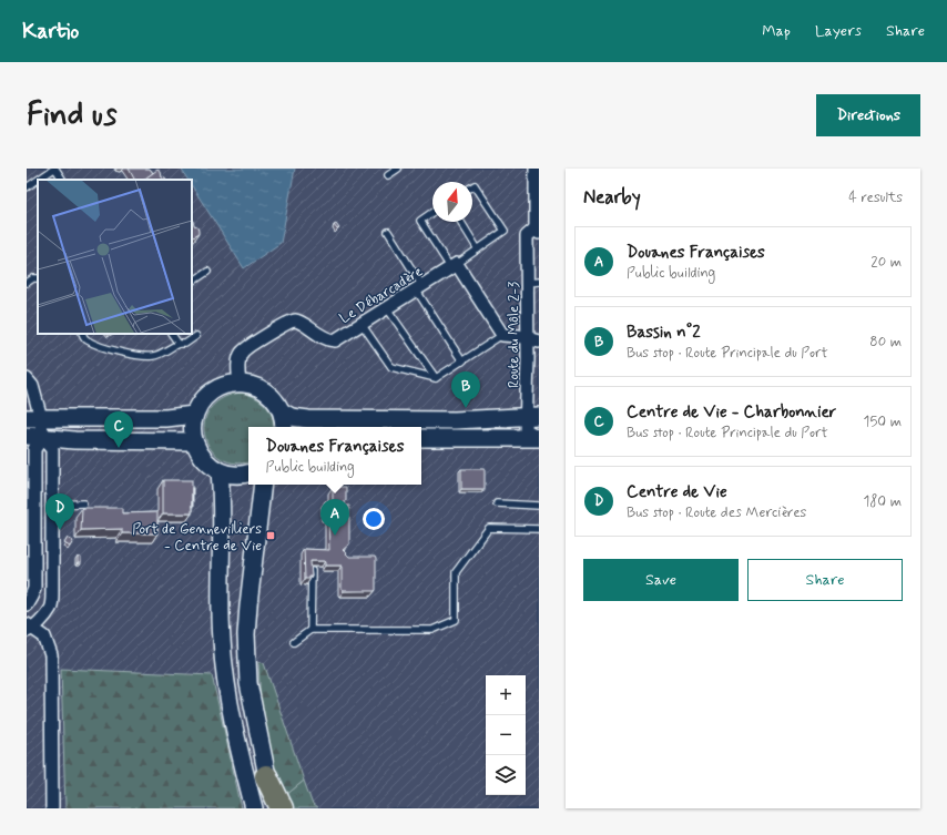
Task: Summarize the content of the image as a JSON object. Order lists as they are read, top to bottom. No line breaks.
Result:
{"streets":{"street":["Le Débarcadère","Route du Môle 2-3"]},"places":{"transit":["Port de Gennevilliers - Centre de Vie"]},"north":"top","page":{"header":"Kartio","nav":["Map","Layers","Share"],"buttons":["Directions",["Save","Share"]],"title":"Find us","heading":["Nearby","4 results"],"list":[{"mark":"A","name":"Douanes Françaises","note":"Public building","value":"20 m"},{"mark":"B","name":"Bassin n°2","note":"Bus stop · Route Principale du Port","value":"80 m"},{"mark":"C","name":"Centre de Vie - Charbonnier","note":"Bus stop · Route Principale du Port","value":"150 m"},{"mark":"D","name":"Centre de Vie","note":"Bus stop · Route des Mercières","value":"180 m"}],"pins":["B","C","D","A"],"popup":["Douanes Françaises","Public building"],"map_buttons":["+","−"]}}
